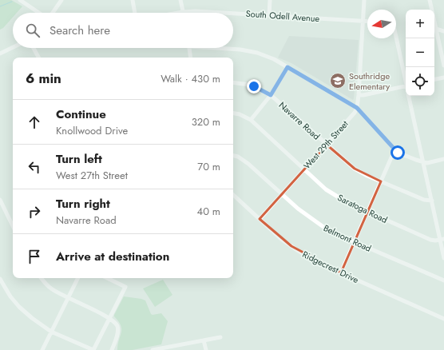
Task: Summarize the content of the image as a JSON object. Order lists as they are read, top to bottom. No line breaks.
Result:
{"streets":{"street":["South Odell Avenue","Navarre Road","West 29th Street","Saratoga Road","Belmont Road","Ridgecrest Drive"]},"crossings":[["South Odell Avenue","West 29th Street"],["Navarre Road","West 29th Street"],["West 29th Street","Saratoga Road"],["West 29th Street","Belmont Road"],["West 29th Street","Ridgecrest Drive"]],"places":{"school or university":["Southridge Elementary"]},"north":"left","page":{"map_buttons":["+","−"],"search":"Search here","heading":["6 min","Walk · 430 m"],"list":[["Continue","Knollwood Drive","320 m"],["Turn left","West 27th Street","70 m"],["Turn right","Navarre Road","40 m"],"Arrive at destination"]}}
